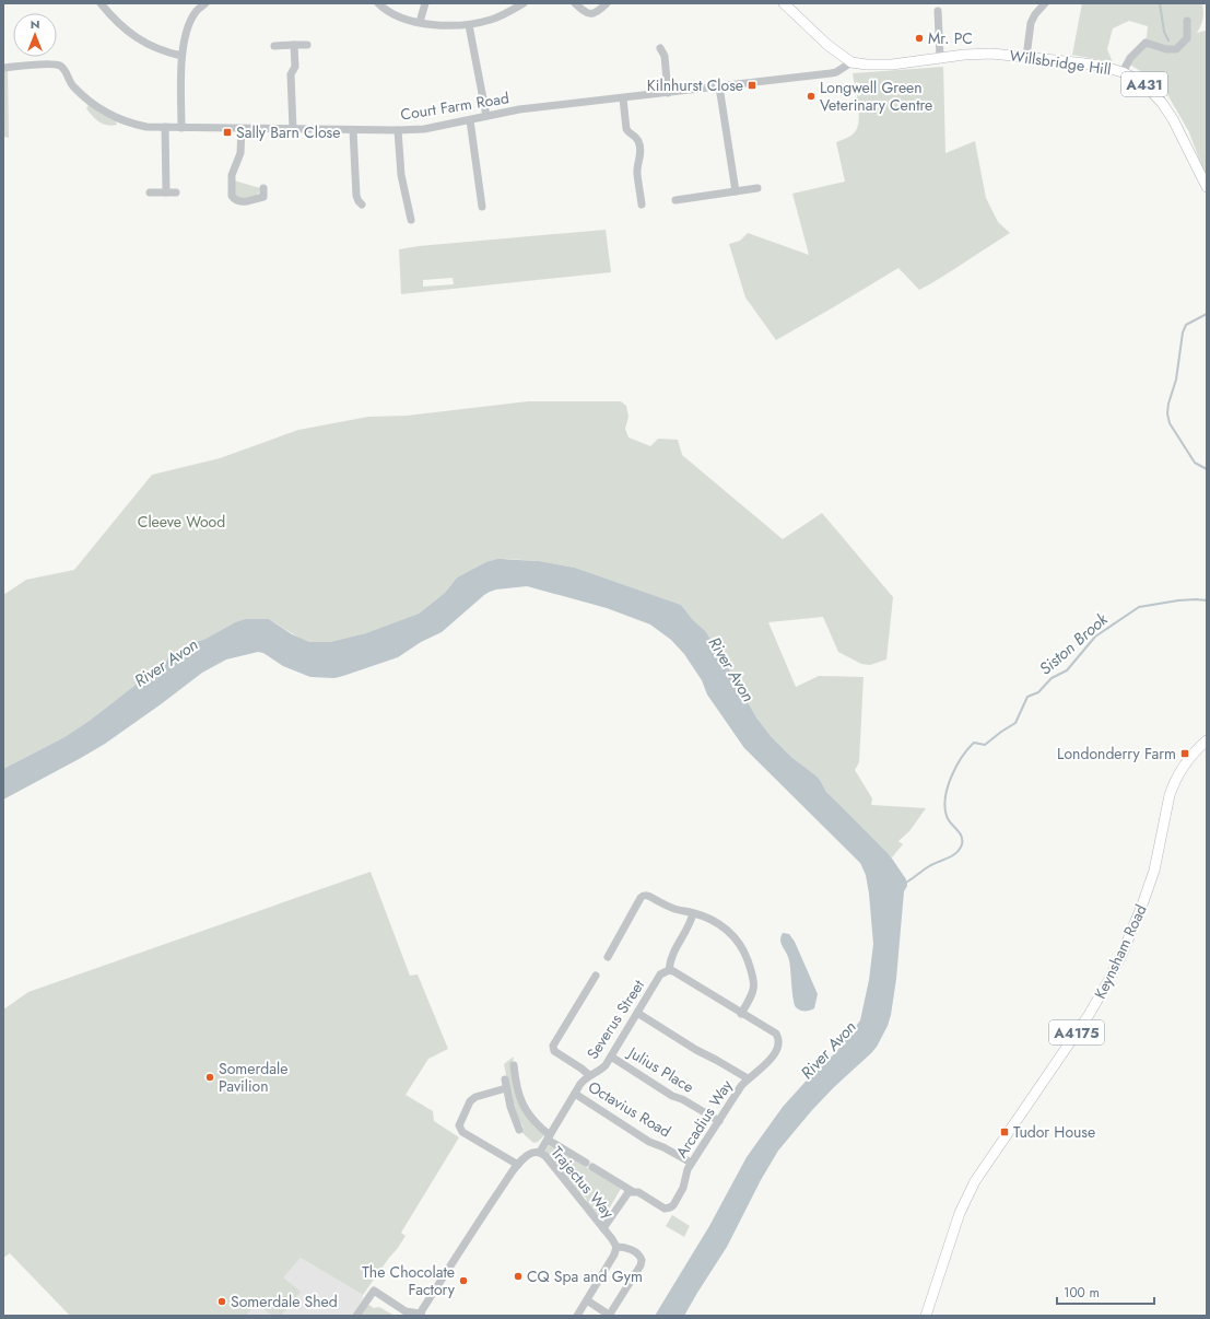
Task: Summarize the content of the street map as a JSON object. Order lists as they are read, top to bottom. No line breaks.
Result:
{"streets":{"main road":["Willsbridge Hill","A431","Keynsham Road","A4175"],"street":["Court Farm Road","Severus Street","Julius Place","Octavius Road","Arcadius Way","Trajectus Way"]},"crossings":[["Willsbridge Hill","Court Farm Road"],["Severus Street","Julius Place"],["Severus Street","Octavius Road"],["Severus Street","Arcadius Way"],["Severus Street","Trajectus Way"],["Julius Place","Arcadius Way"],["Octavius Road","Arcadius Way"]],"water":["Siston Brook","River Avon"],"parks":["Cleeve Wood"],"places":{"other":["Mr. PC","Longwell Green Veterinary Centre","Somerdale Pavilion","CQ Spa and Gym","The Chocolate Factory","Somerdale Shed"],"transit":["Kilnhurst Close","Sally Barn Close","Londonderry Farm","Tudor House"]},"scale_bar":"100 m","north":"top"}
